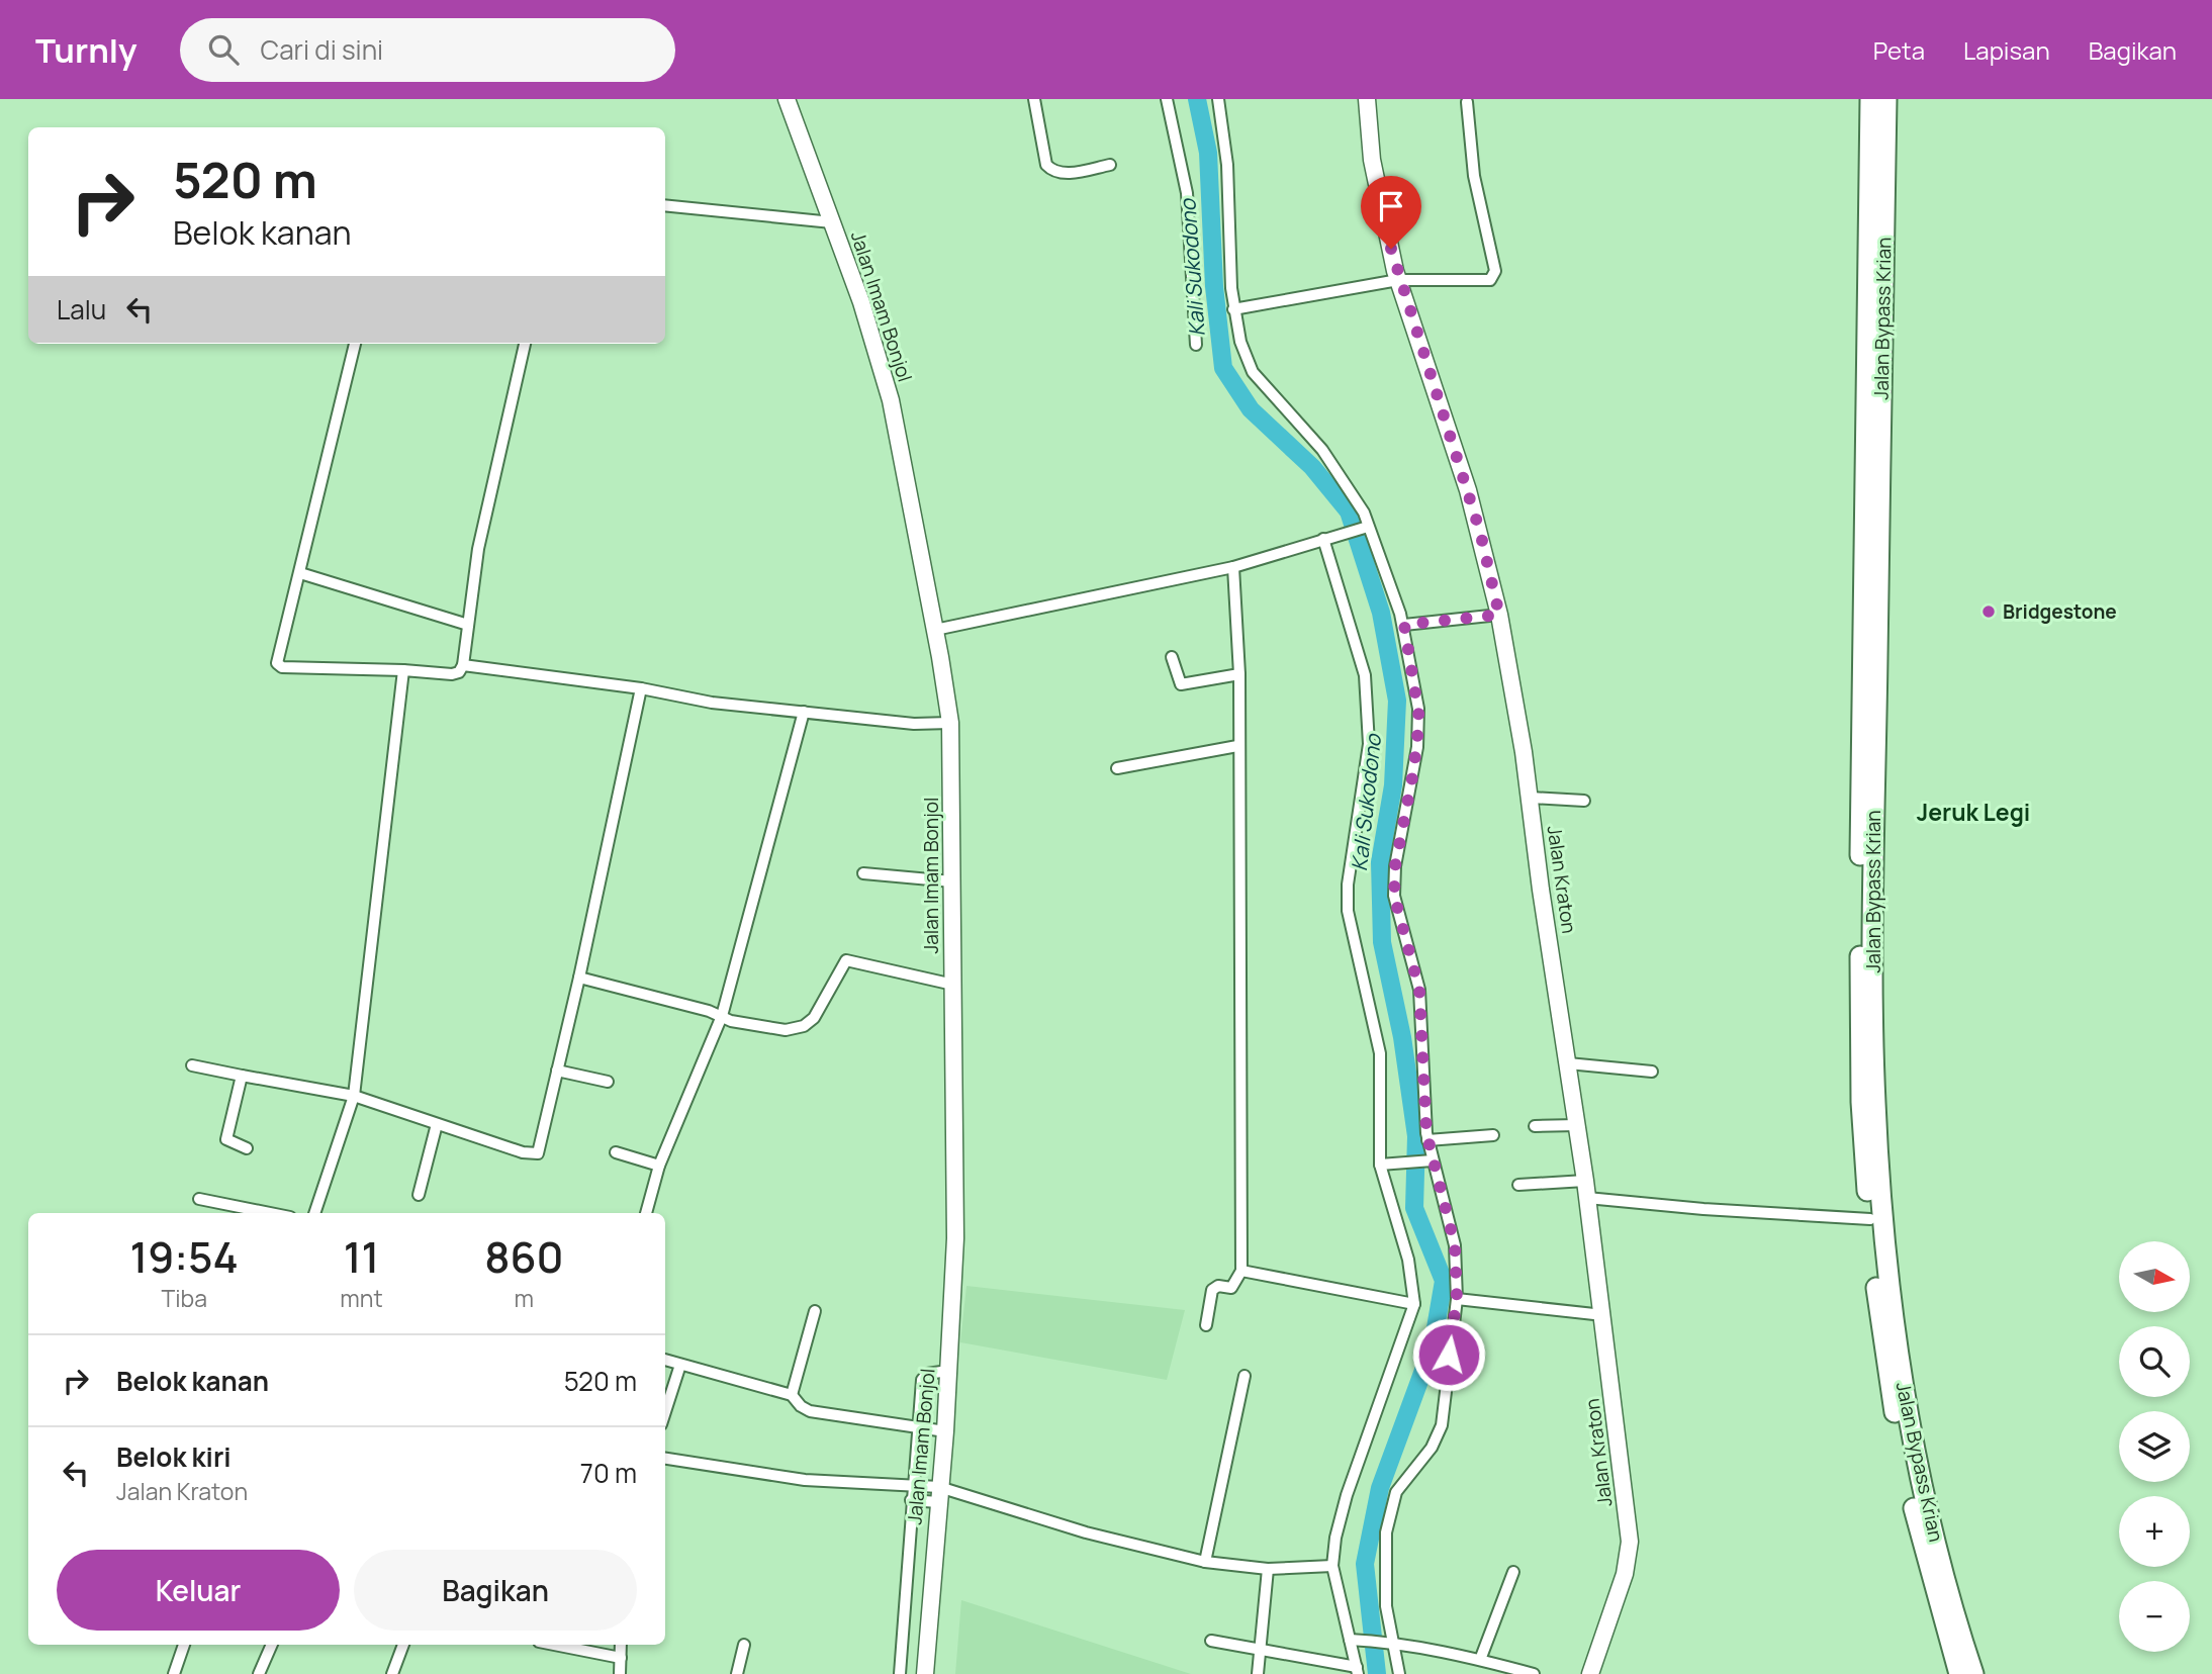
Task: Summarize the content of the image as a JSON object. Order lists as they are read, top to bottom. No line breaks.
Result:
{"streets":{"highway":["Jalan Bypass Krian"],"street":["Jalan Imam Bonjol","Jalan Kraton"]},"districts":["Jeruk Legi"],"water":["Kali Sukodono"],"places":["Bridgestone"],"north":"right","page":{"header":"Turnly","search":"Cari di sini","nav":["Peta","Lapisan","Bagikan"],"turn":["520 m","Belok kanan"],"then":"Lalu","eta":["19:54","Tiba","11","mnt","860","m"],"map_buttons":["+","−"],"list":[{"name":"Belok kanan","value":"520 m"},{"name":"Belok kiri","note":"Jalan Kraton","value":"70 m"}],"buttons":["Keluar","Bagikan"]}}
